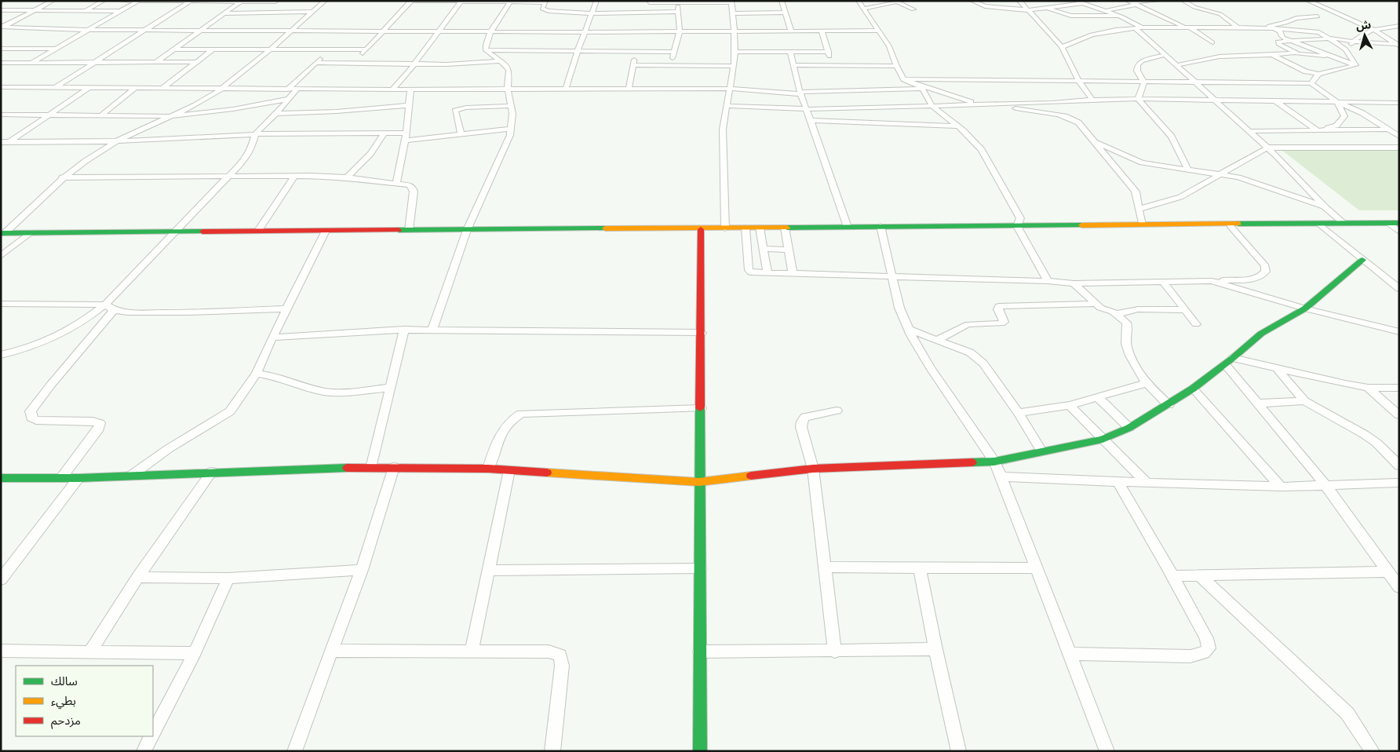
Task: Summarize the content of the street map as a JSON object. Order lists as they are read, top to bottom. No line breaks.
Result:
{"legend":["سالك","بطيء","مزدحم"],"north":"top"}
